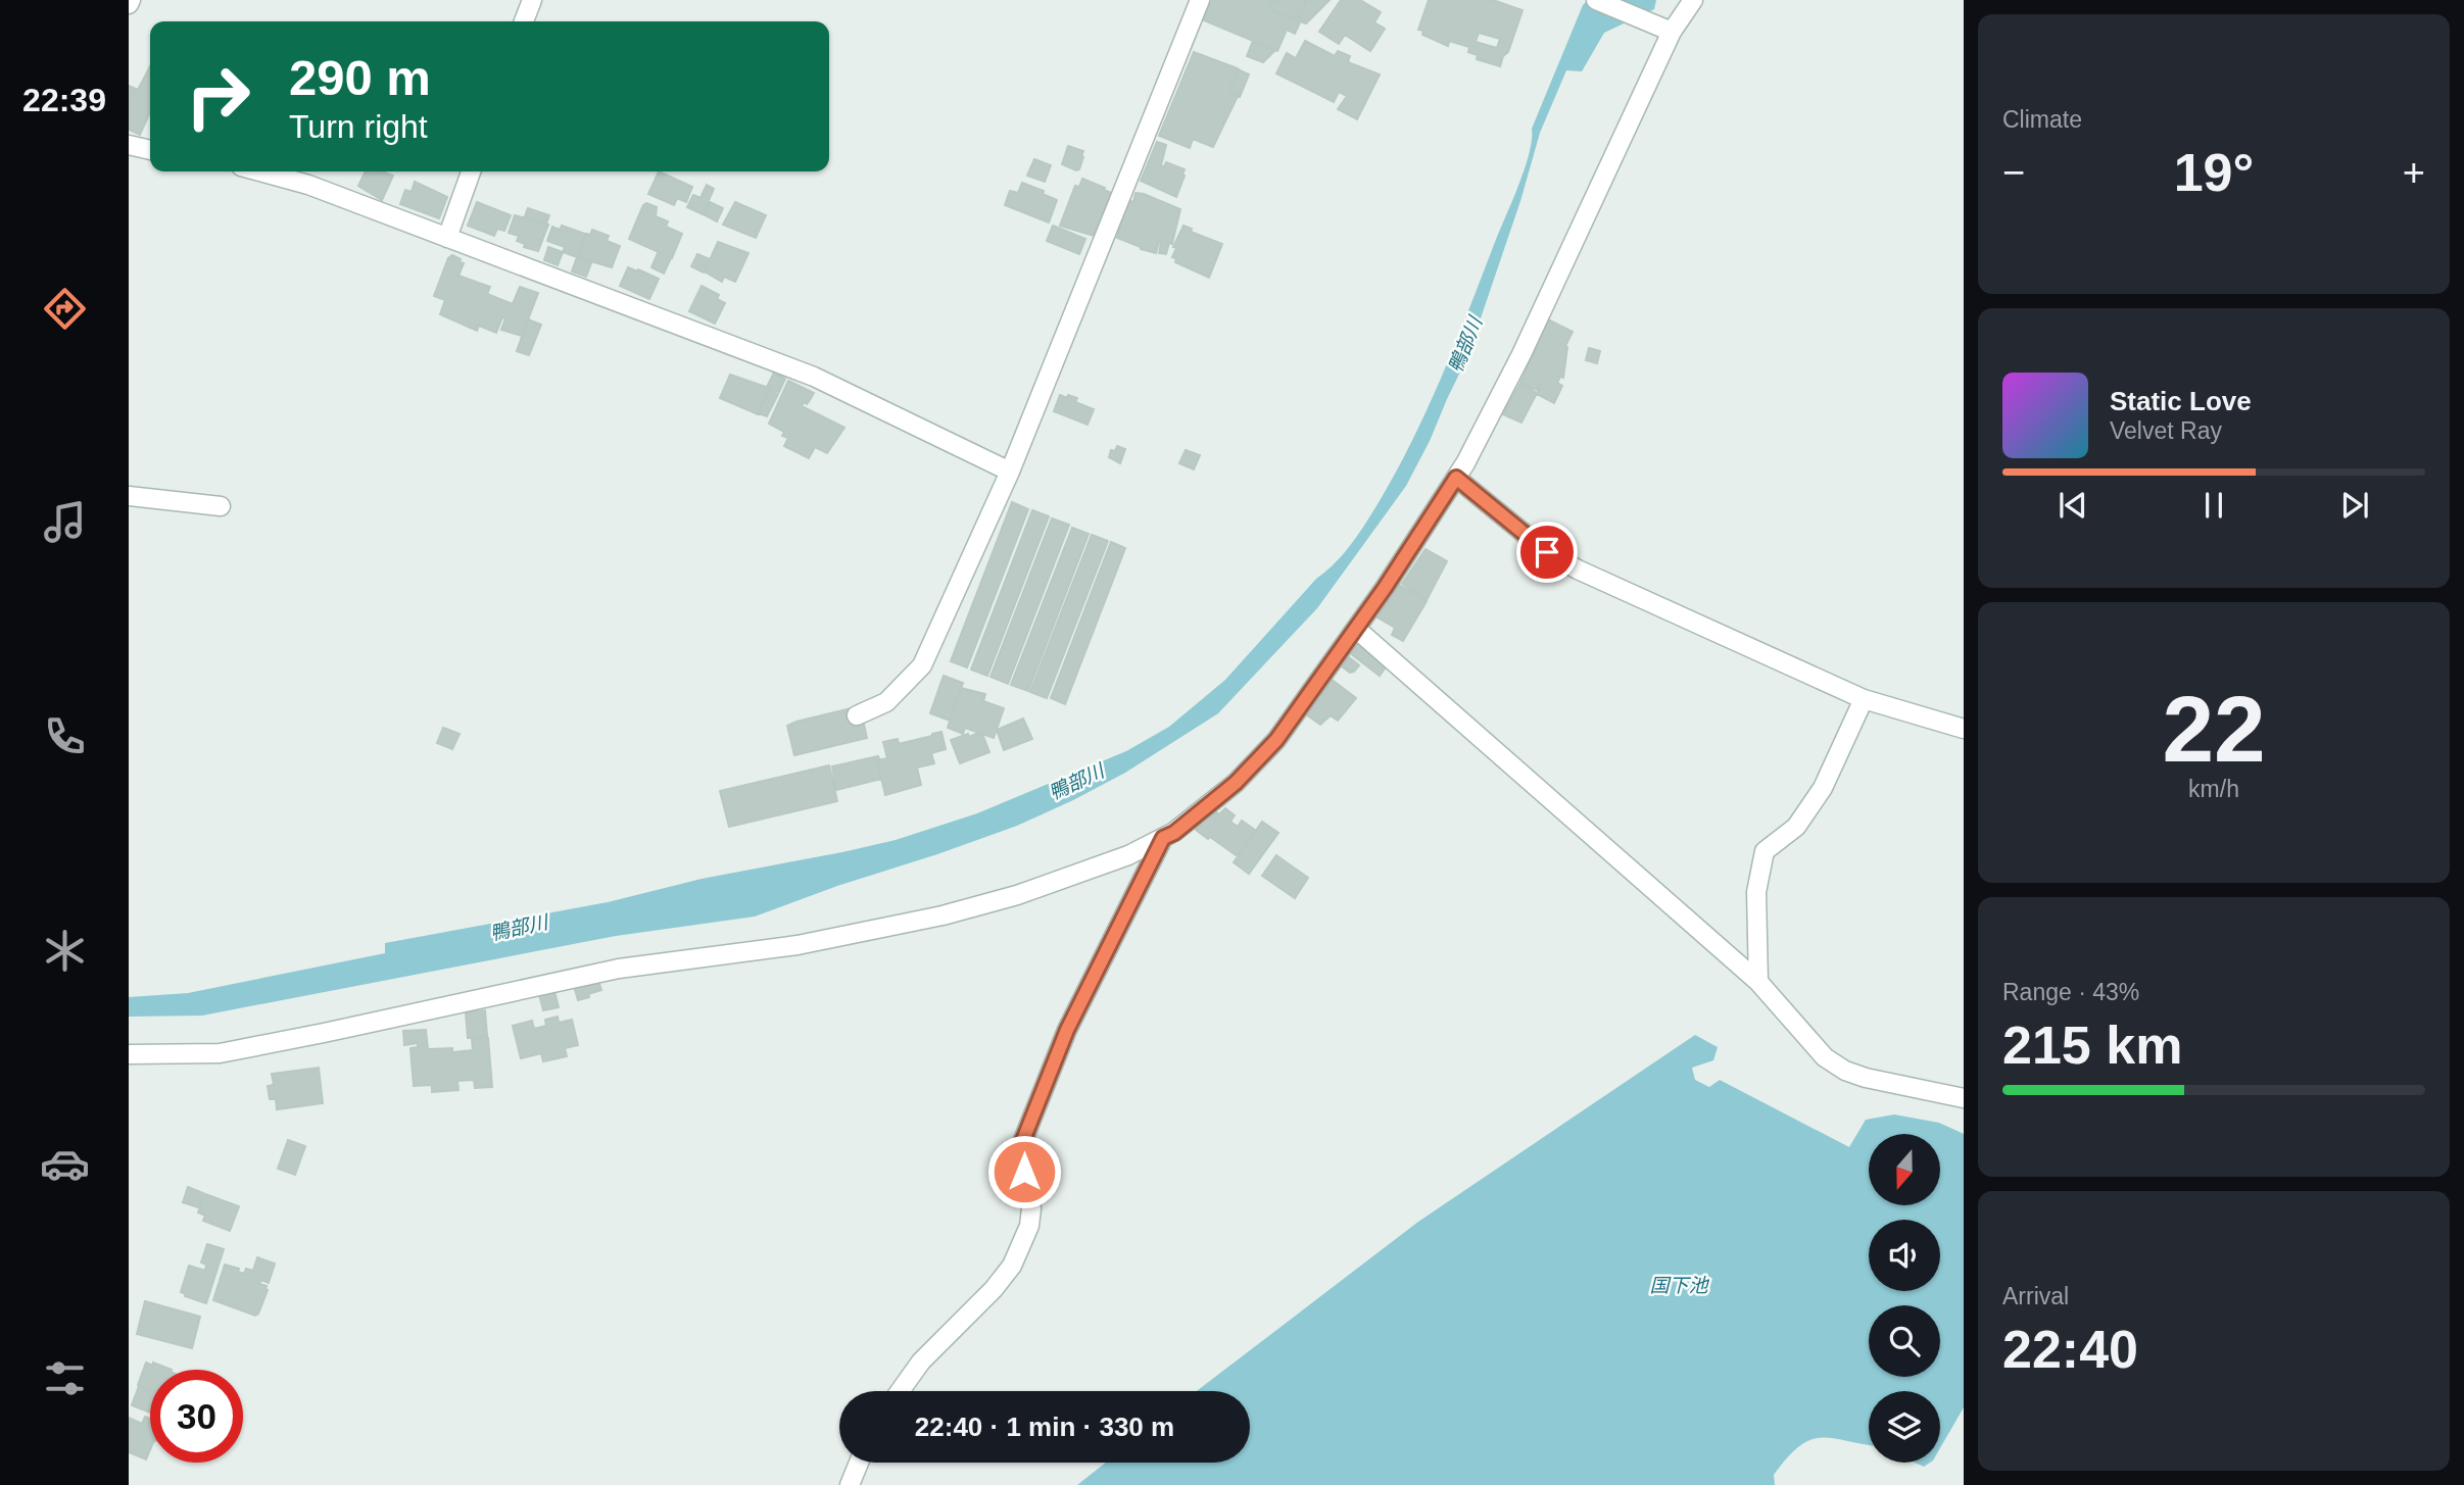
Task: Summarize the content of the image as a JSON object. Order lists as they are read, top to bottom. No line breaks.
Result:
{"water":["鴨部川","国下池"],"north":"bottom","page":{"tabs":"22:39","tile":["Climate",["22","km/h"],["Range · 43%","215 km"],["Arrival","22:40"]],"turn":["290 m","Turn right"],"heat":["−","19°","+"],"song":["Static Love","Velvet Ray"],"limit":"30","trip":"22:40 · 1 min · 330 m"}}
